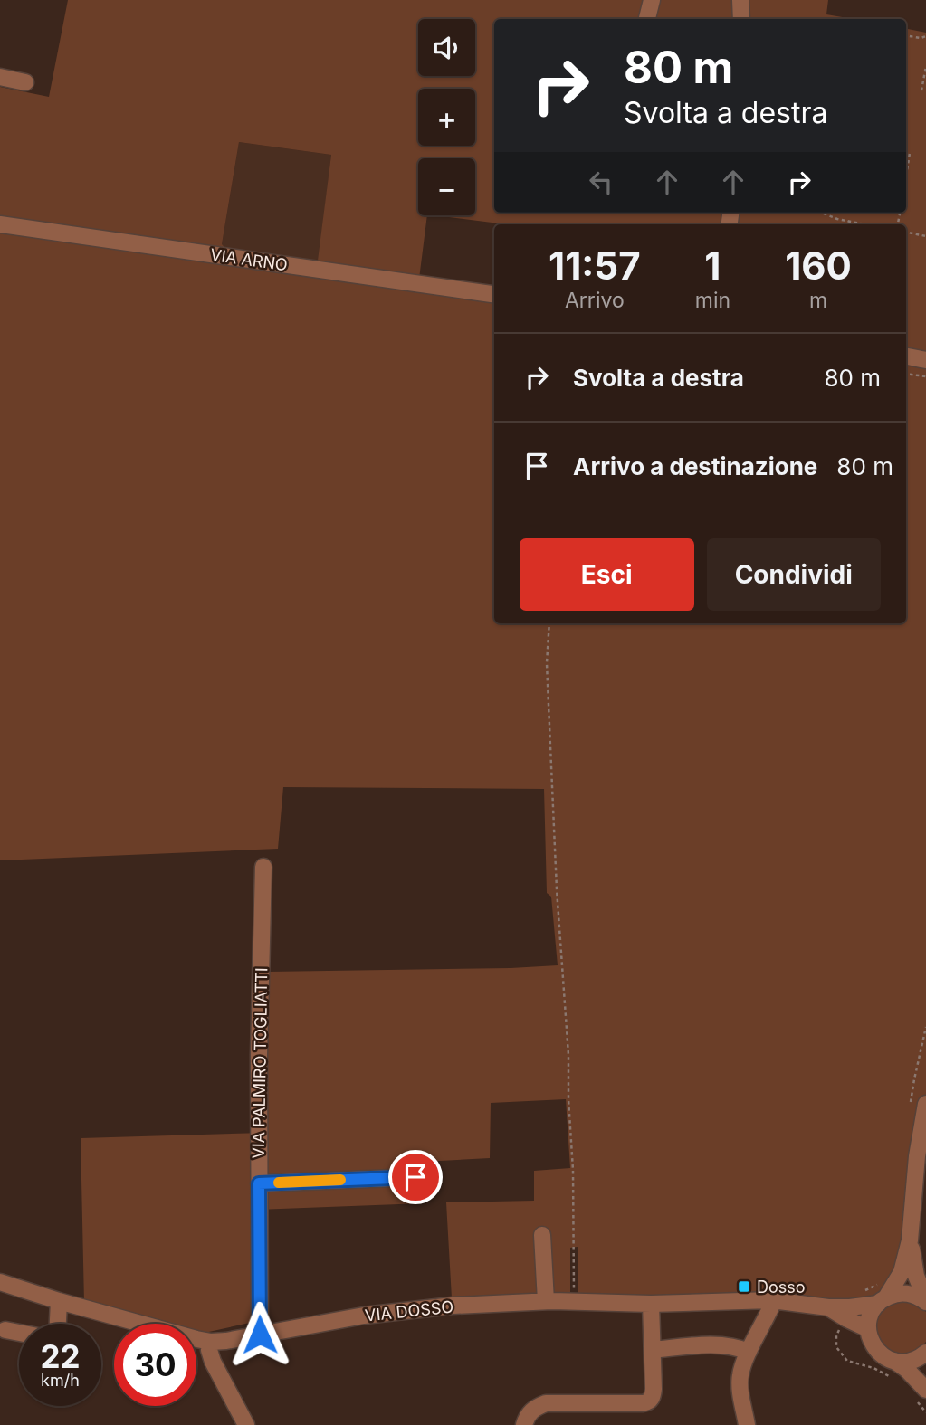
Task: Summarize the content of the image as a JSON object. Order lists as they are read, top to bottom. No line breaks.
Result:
{"streets":{"street":["VIA ARNO","VIA PALMIRO TOGLIATTI","VIA DOSSO"]},"crossings":[["VIA PALMIRO TOGLIATTI","VIA DOSSO"]],"places":{"transit":["Dosso"]},"page":{"map_buttons":["+","−"],"turn":["80 m","Svolta a destra"],"eta":["11:57","Arrivo","1","min","160","m"],"list":[{"name":"Svolta a destra","value":"80 m"},{"name":"Arrivo a destinazione","value":"80 m"}],"buttons":["Esci","Condividi"],"speed":"22 km/h","limit":"30"}}
